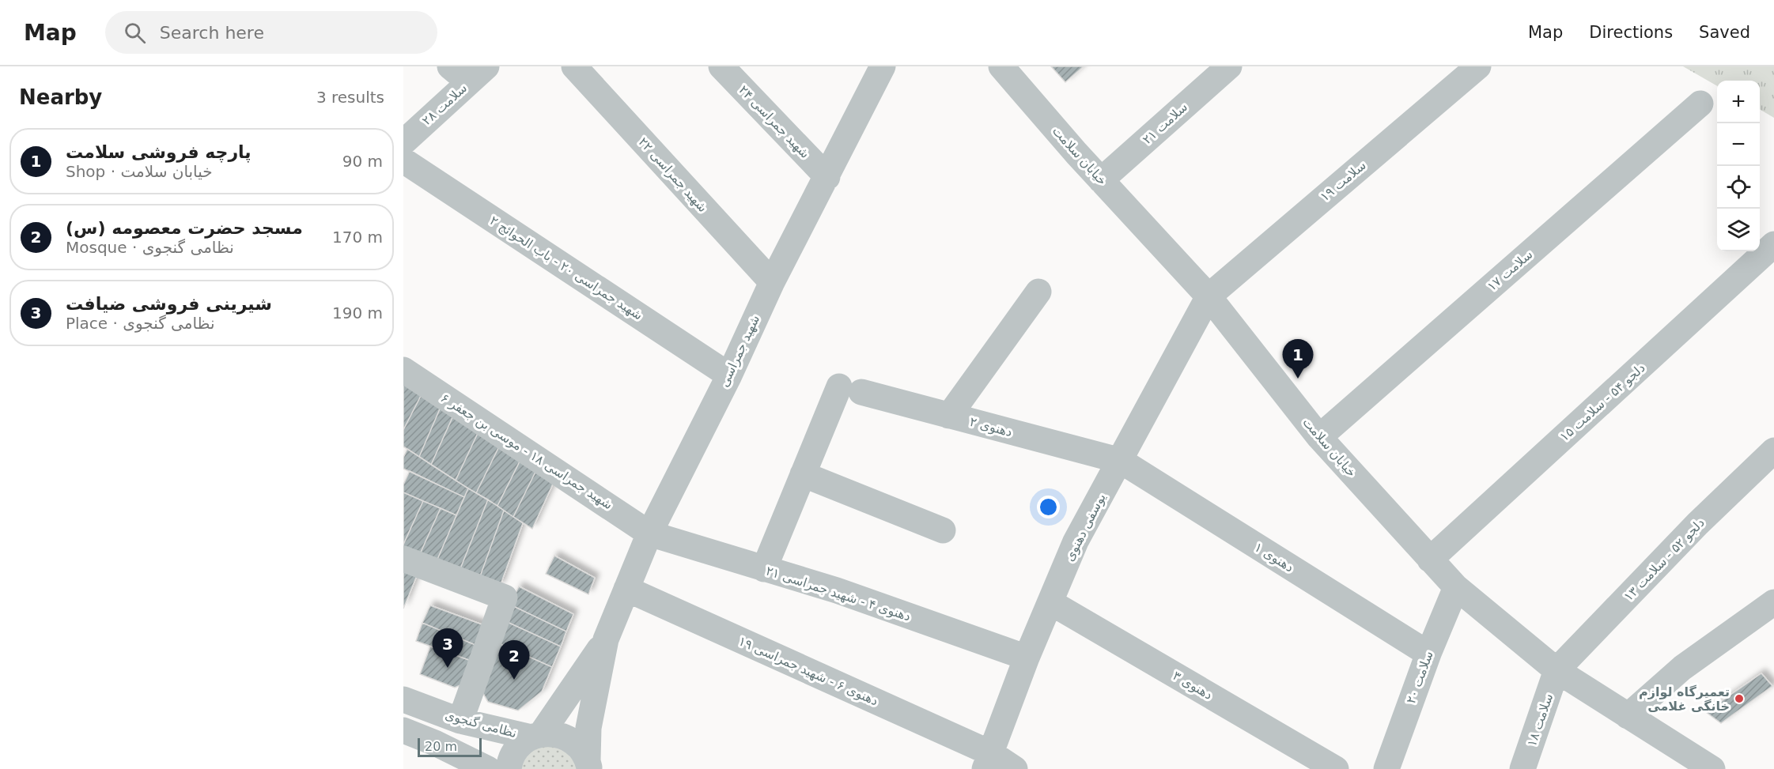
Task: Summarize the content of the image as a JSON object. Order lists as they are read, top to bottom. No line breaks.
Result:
{"streets":{"street":["سلامت ۲۸","شهید جمراسی ۲۴","سلامت ۲۱","خیابان سلامت","شهید جمراسی ۲۲","سلامت ۱۹","شهید جمراسی ۲۰ - باب الحوائج ۲","سلامت ۱۷","شهید جمراسی","دلجو ۵۴ - سلامت ۱۵","دهنوی ۲","شهید جمراسی ۱۸ - موسی بن جعفر ۶","یوسفی دهنوی","دهنوی ۱","دلجو ۵۲ - سلامت ۱۳","دهنوی ۴ - شهید جمراسی ۲۱","دهنوی ۶ - شهید جمراسی ۱۹","سلامت ۲۰","دهنوی ۳","سلامت ۱۸","نظامی گنجوی"]},"crossings":[["شهید جمراسی ۲۴","شهید جمراسی"],["سلامت ۲۱","خیابان سلامت"],["خیابان سلامت","سلامت ۱۹"],["خیابان سلامت","سلامت ۱۷"],["خیابان سلامت","دلجو ۵۴ - سلامت ۱۵"],["خیابان سلامت","یوسفی دهنوی"],["خیابان سلامت","دلجو ۵۲ - سلامت ۱۳"],["خیابان سلامت","سلامت ۲۰"],["خیابان سلامت","سلامت ۱۸"],["شهید جمراسی ۲۲","شهید جمراسی"],["سلامت ۱۹","یوسفی دهنوی"],["شهید جمراسی ۲۰ - باب الحوائج ۲","شهید جمراسی"],["شهید جمراسی","شهید جمراسی ۱۸ - موسی بن جعفر ۶"],["شهید جمراسی","دهنوی ۴ - شهید جمراسی ۲۱"],["شهید جمراسی","دهنوی ۶ - شهید جمراسی ۱۹"],["دهنوی ۲","یوسفی دهنوی"],["دهنوی ۲","دهنوی ۱"],["شهید جمراسی ۱۸ - موسی بن جعفر ۶","دهنوی ۴ - شهید جمراسی ۲۱"],["یوسفی دهنوی","دهنوی ۱"],["یوسفی دهنوی","دهنوی ۴ - شهید جمراسی ۲۱"],["یوسفی دهنوی","دهنوی ۶ - شهید جمراسی ۱۹"],["یوسفی دهنوی","دهنوی ۳"],["دهنوی ۱","سلامت ۲۰"],["دلجو ۵۲ - سلامت ۱۳","سلامت ۱۸"]],"places":["تعمیرگاه لوازم خانگی غلامی"],"scale_bar":"20 m","page":{"header":"Map","search":"Search here","nav":["Map","Directions","Saved"],"heading":["Nearby","3 results"],"map_buttons":["+","−"],"list":[{"mark":"1","name":"پارچه فروشی سلامت","note":"Shop · خیابان سلامت","value":"90 m"},{"mark":"2","name":"مسجد حضرت معصومه (س)","note":"Mosque · نظامی گنجوی","value":"170 m"},{"mark":"3","name":"شیرینی فروشی ضیافت","note":"Place · نظامی گنجوی","value":"190 m"}],"pins":["1","3","2"],"scale":"20 m"}}
